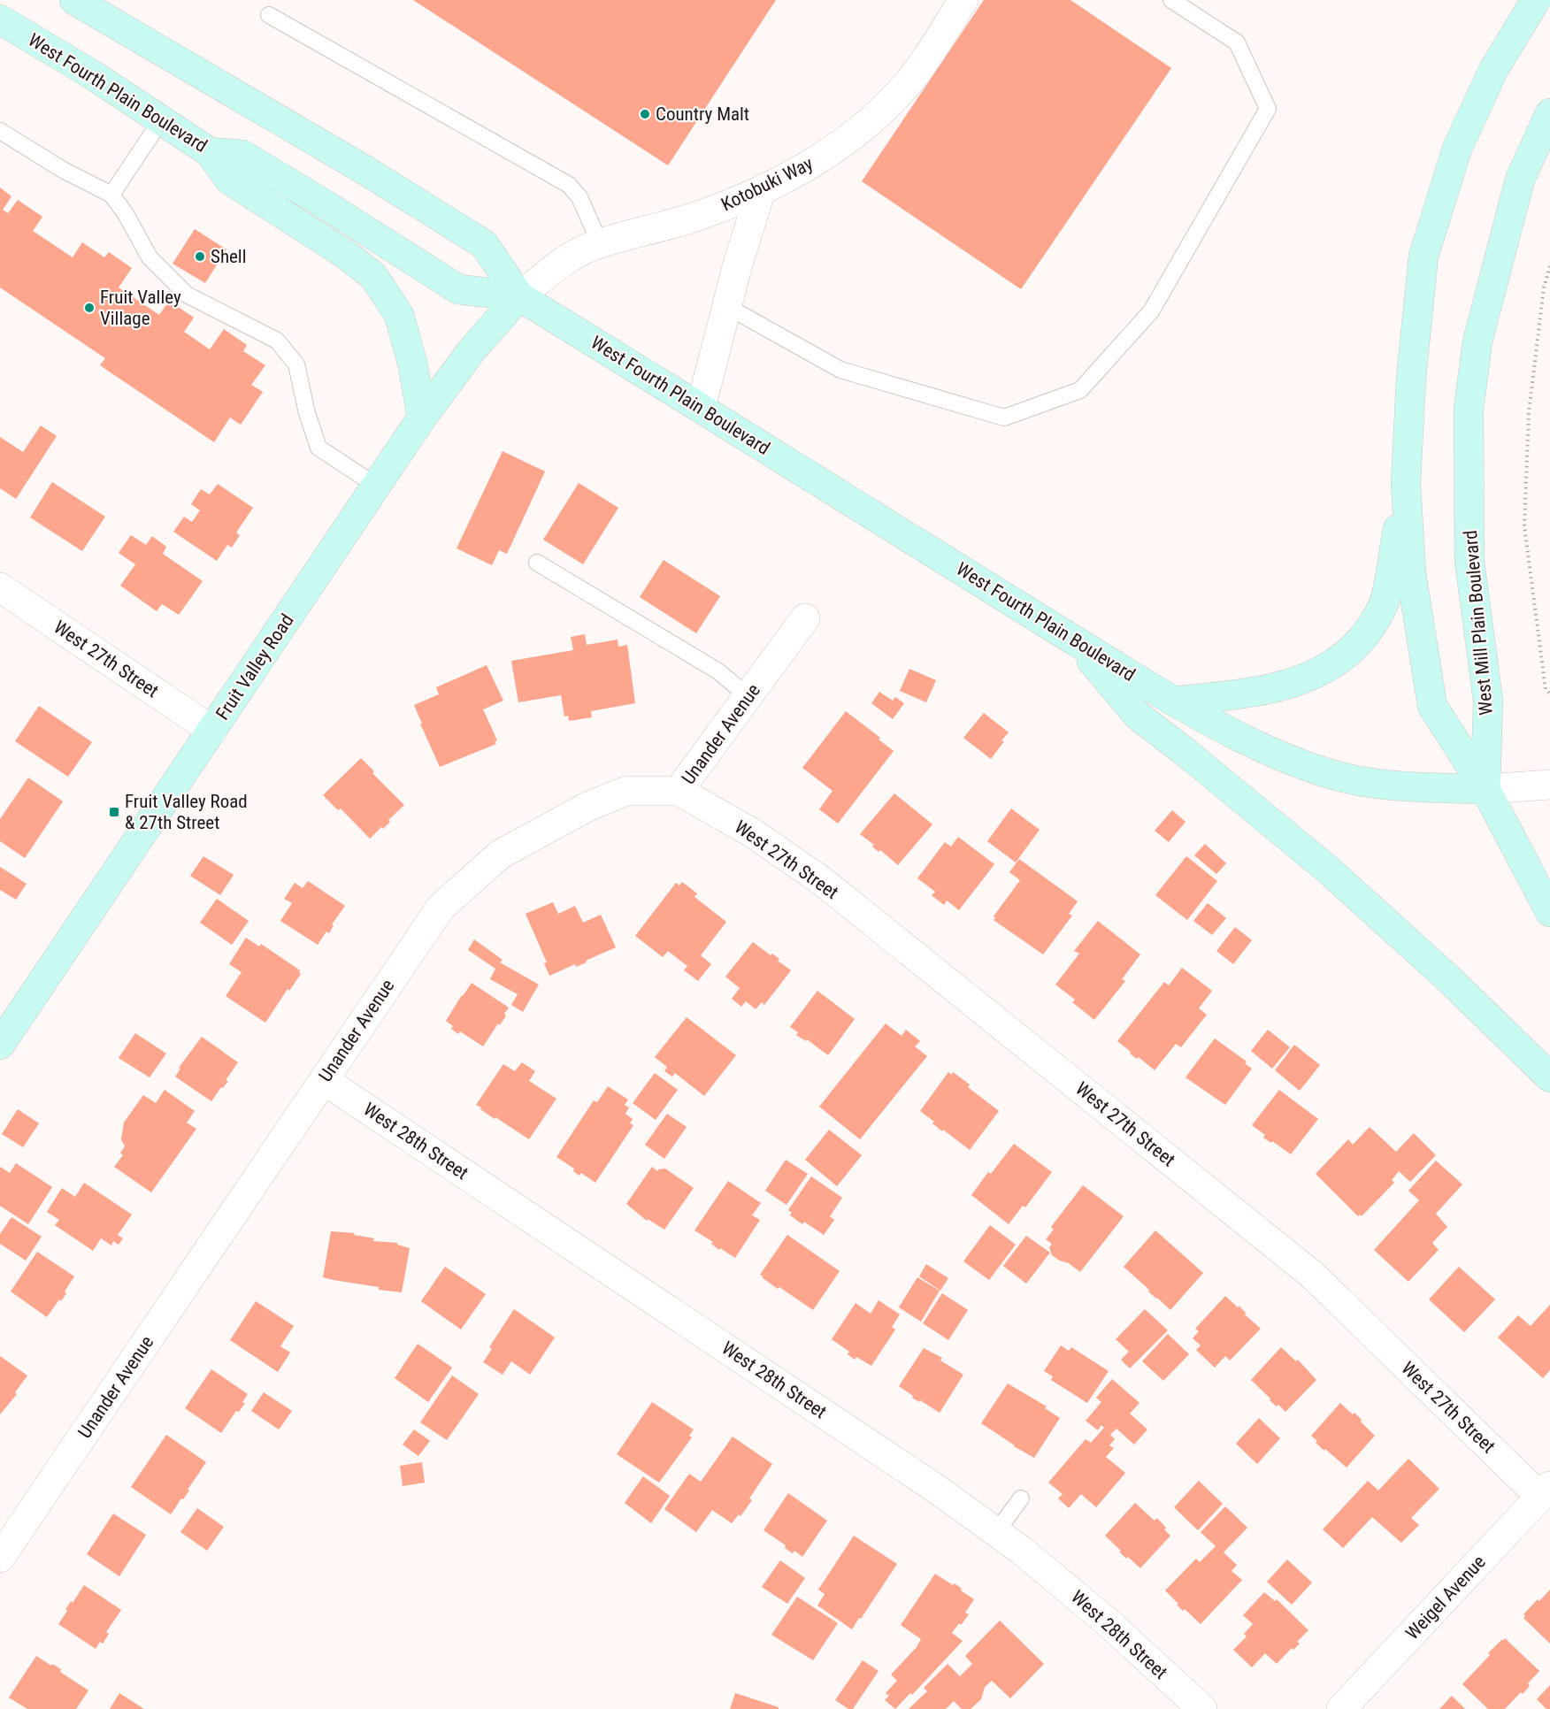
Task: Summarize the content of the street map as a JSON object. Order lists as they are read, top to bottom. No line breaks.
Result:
{"streets":{"main road":["West Fourth Plain Boulevard","West Mill Plain Boulevard","Fruit Valley Road"],"street":["Kotobuki Way","West 27th Street","Unander Avenue","West 28th Street","Weigel Avenue"]},"crossings":[["West Fourth Plain Boulevard","Kotobuki Way"],["West Fourth Plain Boulevard","West Mill Plain Boulevard"],["West Fourth Plain Boulevard","Fruit Valley Road"],["Kotobuki Way","Fruit Valley Road"],["West 27th Street","Fruit Valley Road"],["West 27th Street","Unander Avenue"],["West 27th Street","Weigel Avenue"],["Unander Avenue","West 28th Street"]],"places":{"other":["Country Malt","Shell","Fruit Valley Village"],"transit":["Fruit Valley Road & 27th Street"]}}
